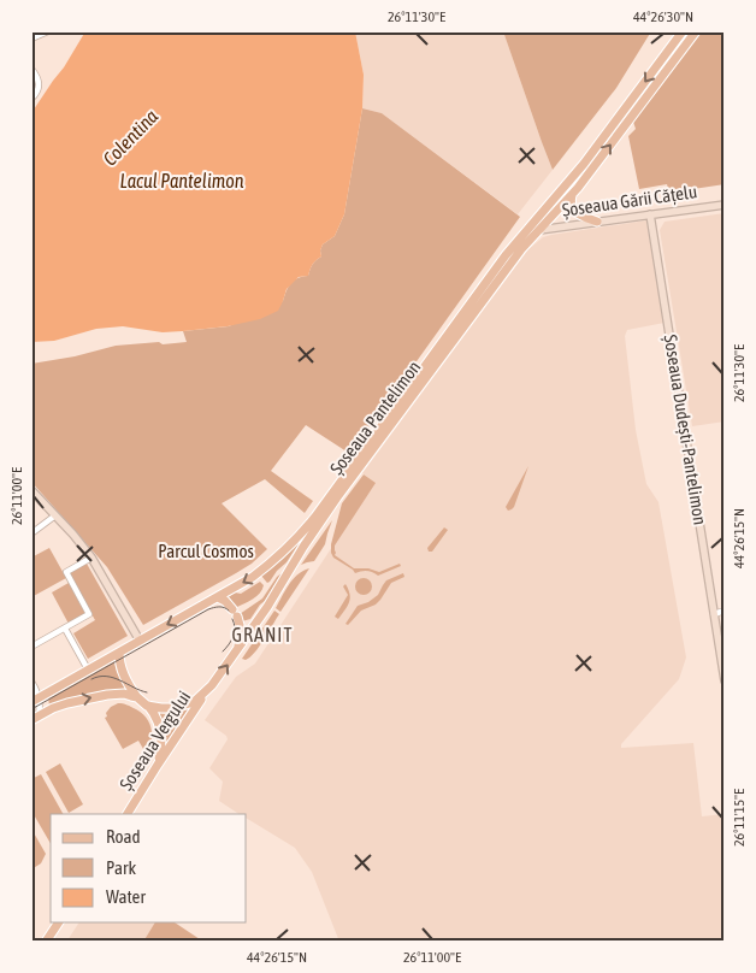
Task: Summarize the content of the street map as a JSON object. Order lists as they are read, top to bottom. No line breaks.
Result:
{"streets":{"main road":["Șoseaua Gării Cățelu","Șoseaua Pantelimon","Șoseaua Vergului"],"street":["Șoseaua Dudești-Pantelimon"]},"crossings":[["Șoseaua Gării Cățelu","Șoseaua Pantelimon"],["Șoseaua Gării Cățelu","Șoseaua Dudești-Pantelimon"],["Șoseaua Pantelimon","Șoseaua Vergului"]],"districts":["GRANIT"],"water":["Colentina","Lacul Pantelimon"],"parks":["Parcul Cosmos"],"legend":["Road","Park","Water"],"coordinates":["26°11'30\"E","44°26'30\"N","26°11'00\"E","44°26'15\"N","26°11'15\"E"]}
